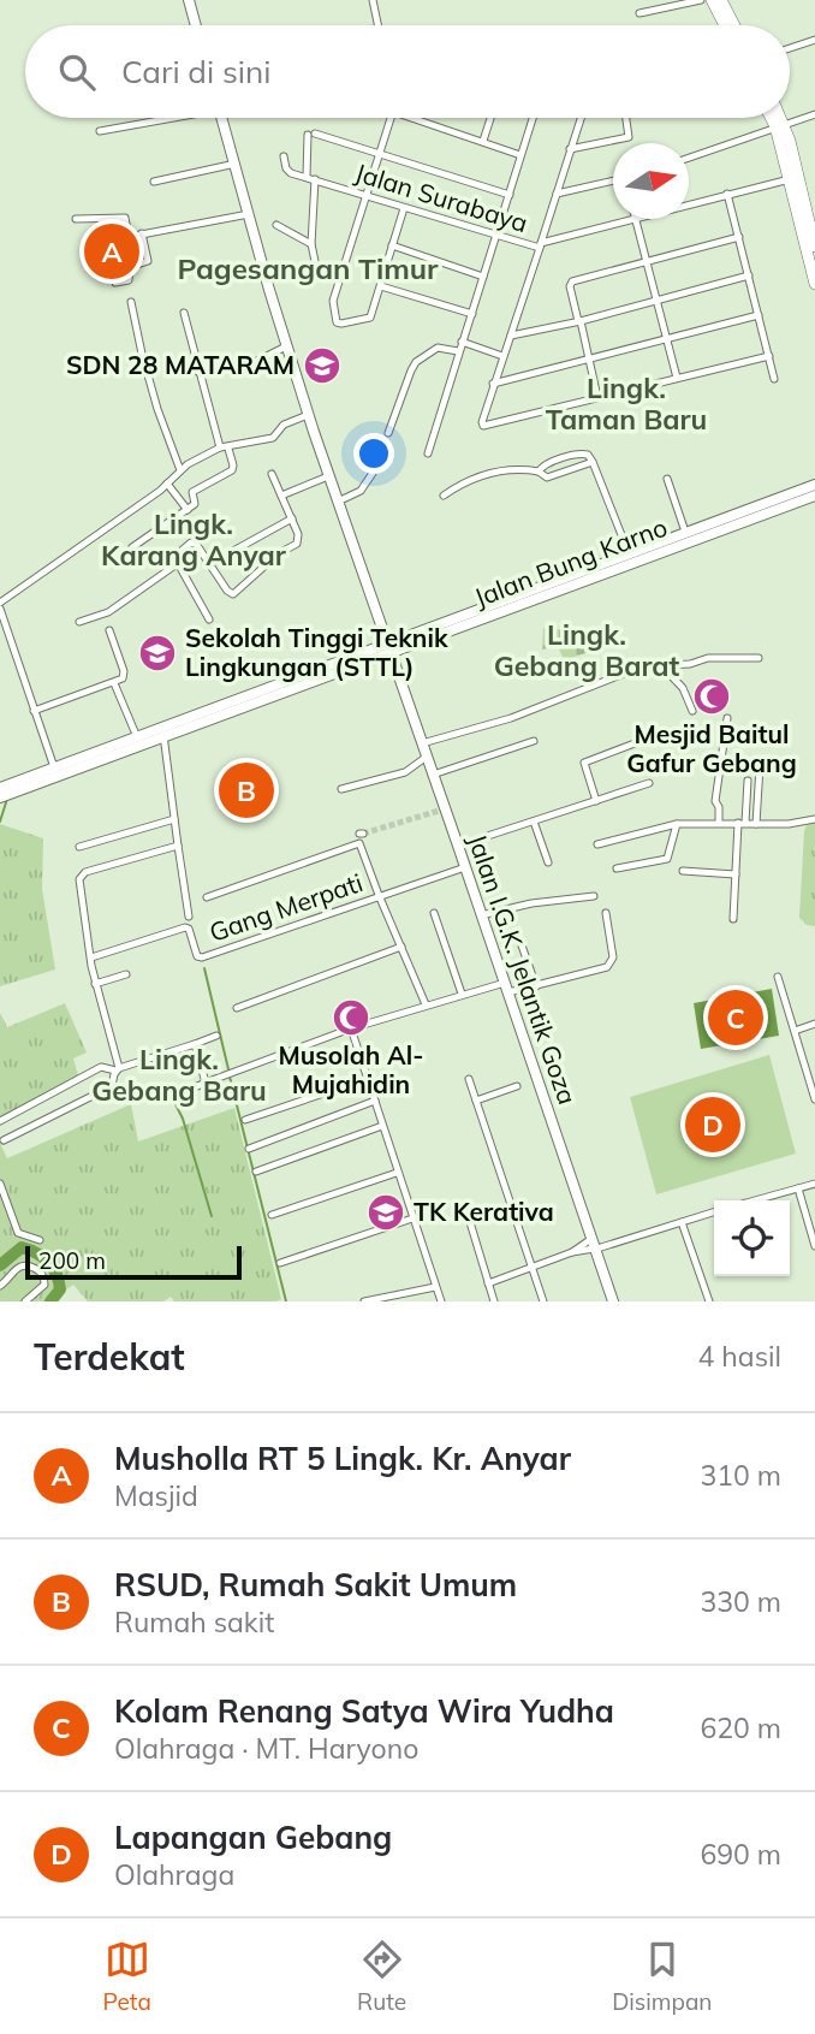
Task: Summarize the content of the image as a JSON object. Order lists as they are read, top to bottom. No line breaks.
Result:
{"streets":{"street":["Jalan Surabaya","Jalan Bung Karno","Gang Merpati","Jalan I.G.K. Jelantik Goza"]},"crossings":[["Jalan Bung Karno","Jalan I.G.K. Jelantik Goza"],["Gang Merpati","Jalan I.G.K. Jelantik Goza"]],"districts":["Pagesangan Timur","Lingk. Taman Baru","Lingk. Karang Anyar","Lingk. Gebang Barat","Lingk. Gebang Baru"],"places":{"school or university":["SDN 28 MATARAM","Sekolah Tinggi Teknik Lingkungan (STTL)","TK Kerativa"],"mosque":["Mesjid Baitul Gafur Gebang","Musolah Al- Mujahidin"]},"scale_bar":"200 m","north":"right","page":{"search":"Cari di sini","pins":["A","B","C","D"],"scale":"200 m","heading":["Terdekat","4 hasil"],"list":[{"mark":"A","name":"Musholla RT 5 Lingk. Kr. Anyar","note":"Masjid","value":"310 m"},{"mark":"B","name":"RSUD, Rumah Sakit Umum","note":"Rumah sakit","value":"330 m"},{"mark":"C","name":"Kolam Renang Satya Wira Yudha","note":"Olahraga · MT. Haryono","value":"620 m"},{"mark":"D","name":"Lapangan Gebang","note":"Olahraga","value":"690 m"}],"nav":["Peta","Rute","Disimpan"]}}
